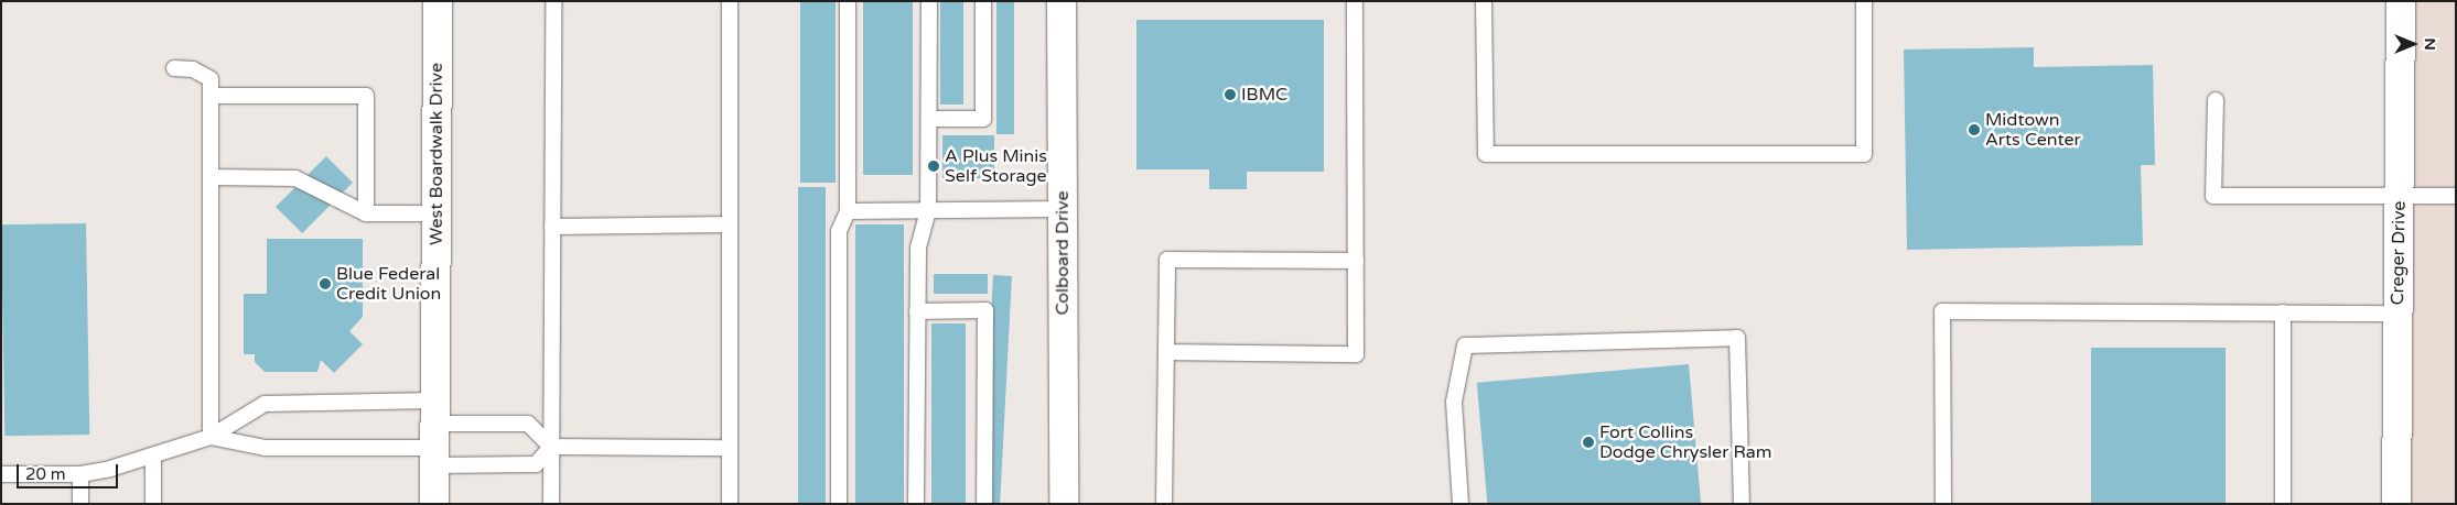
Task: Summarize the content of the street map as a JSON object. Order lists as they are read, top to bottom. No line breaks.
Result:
{"streets":{"street":["West Boardwalk Drive","Colboard Drive","Creger Drive"]},"places":["IBMC","Midtown Arts Center","A Plus Minis Self Storage","Blue Federal Credit Union","Fort Collins Dodge Chrysler Ram"],"scale_bar":"20 m","north":"right"}
